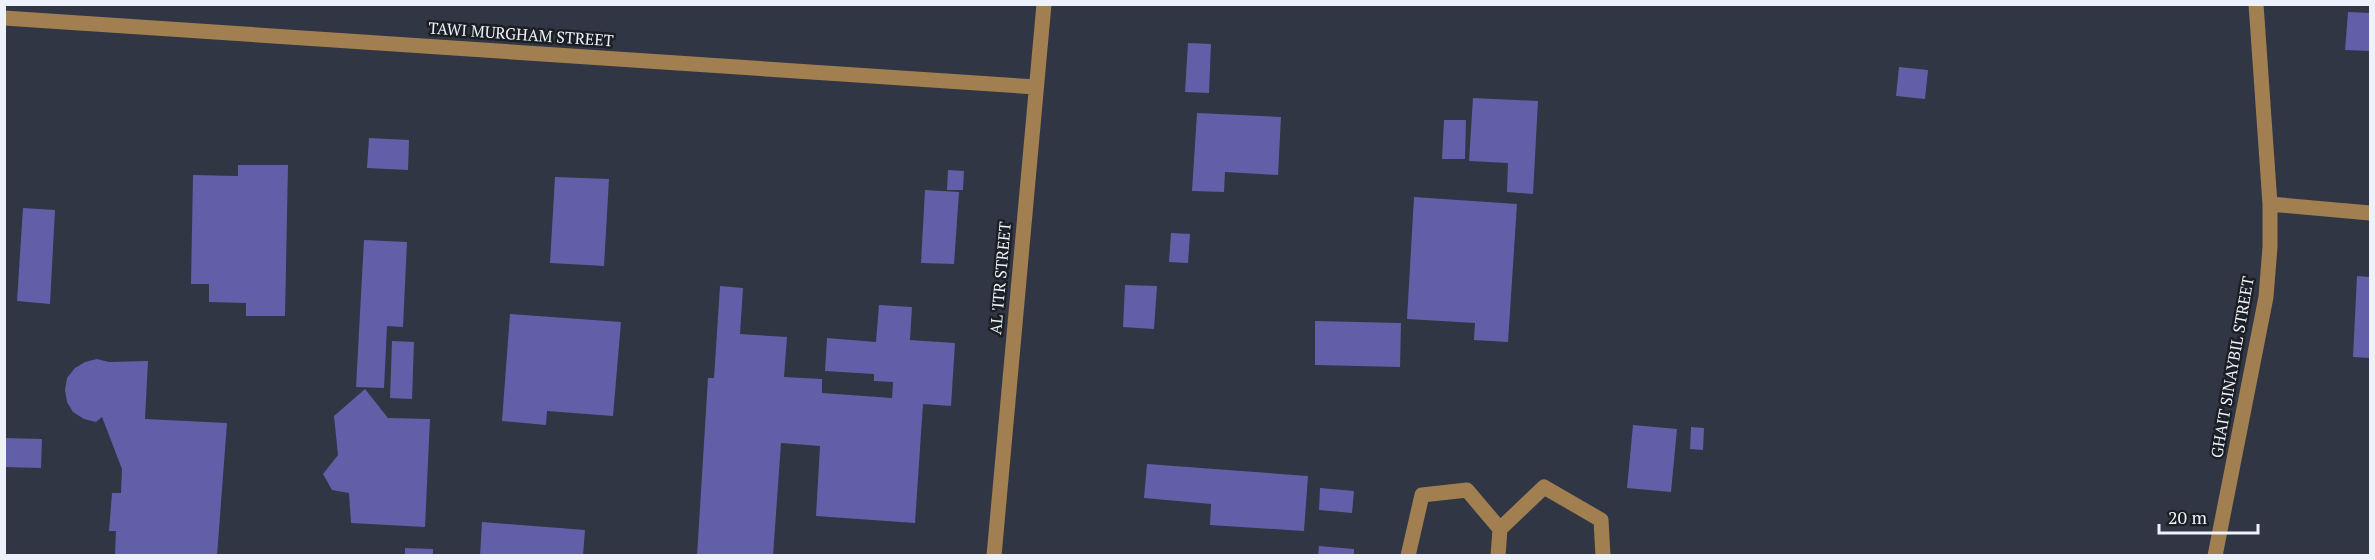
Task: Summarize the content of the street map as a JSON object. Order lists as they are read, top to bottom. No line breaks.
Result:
{"streets":{"street":["TAWI MURGHAM STREET","AL 'ITR STREET","GHAIT SINAYBIL STREET"]},"crossings":[["TAWI MURGHAM STREET","AL 'ITR STREET"]],"scale_bar":"20 m"}
